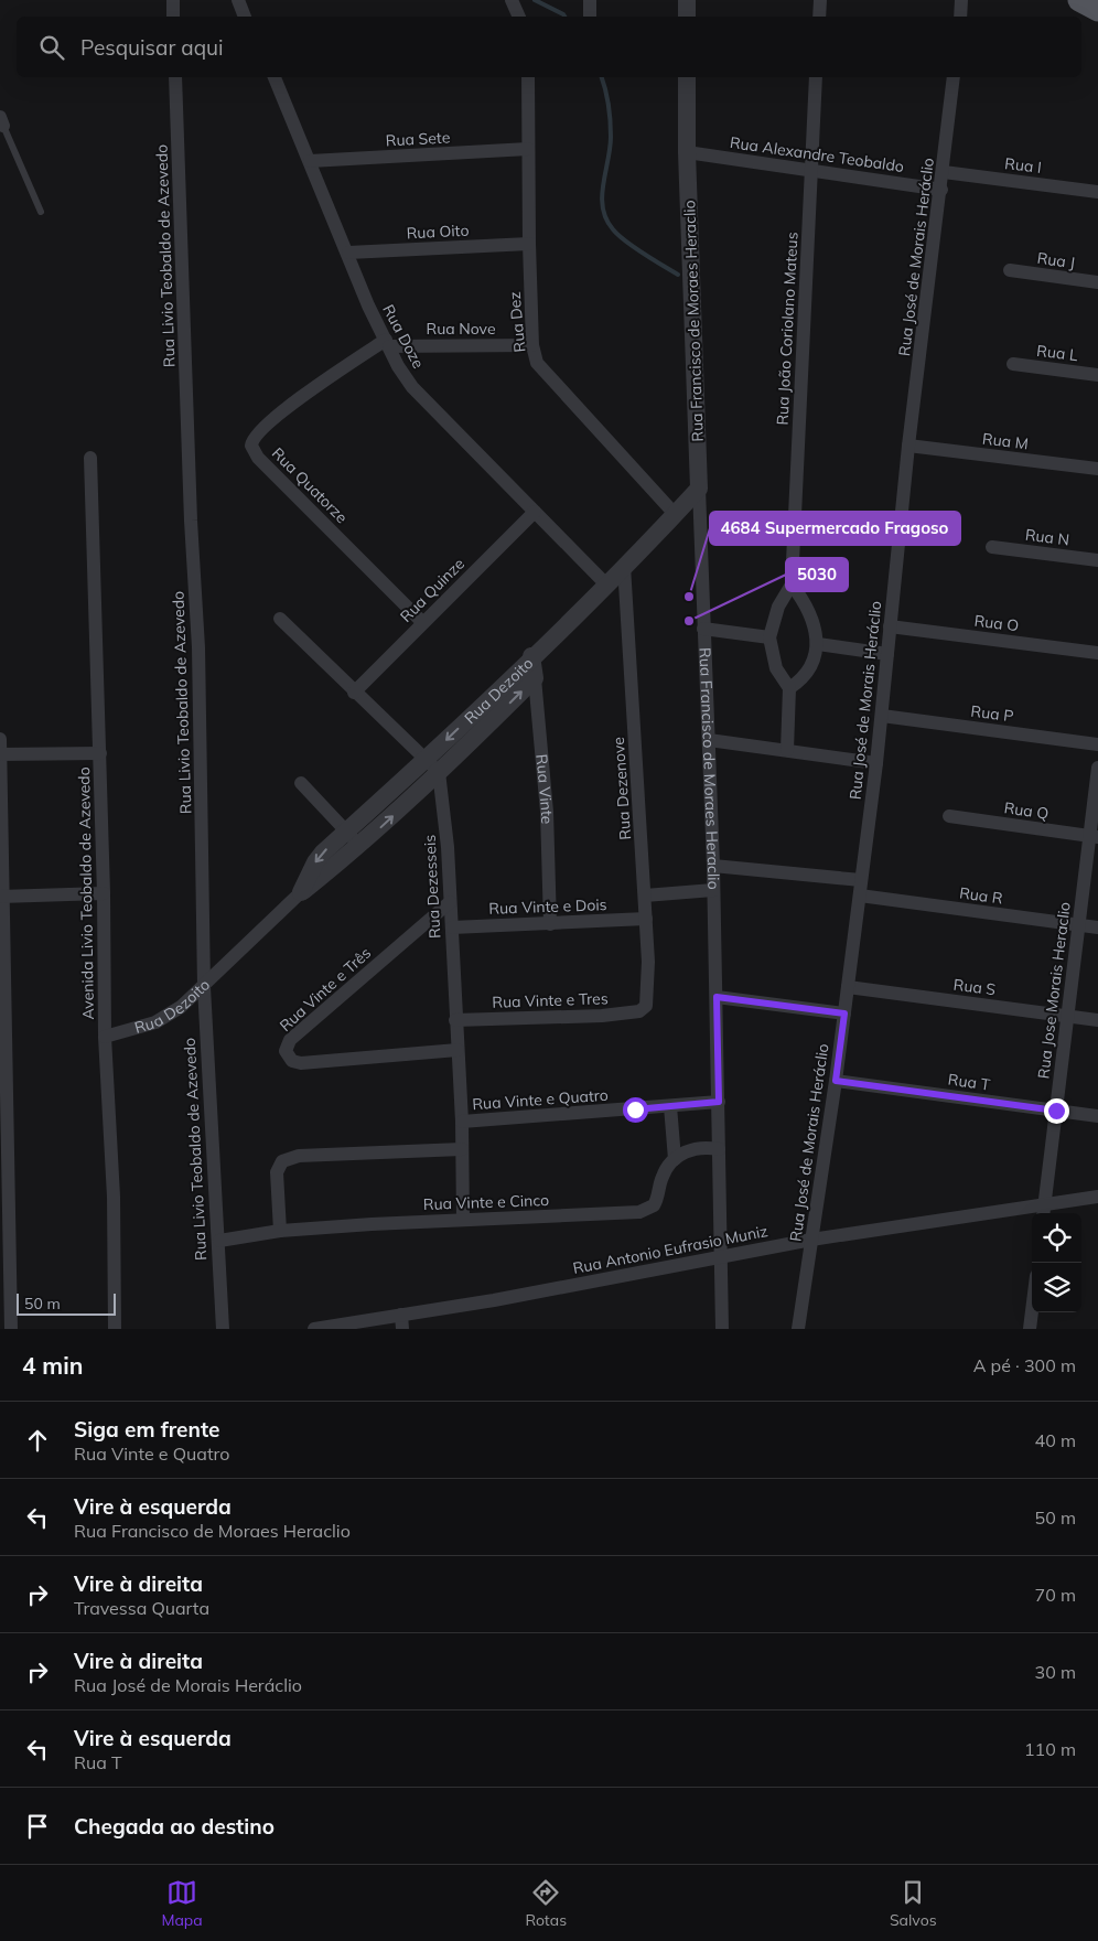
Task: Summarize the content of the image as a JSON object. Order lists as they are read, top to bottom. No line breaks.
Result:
{"streets":{"street":["Rua Sete","Rua Alexandre Teobaldo","Rua I","Rua Oito","Rua Livio Teobaldo de Azevedo","Rua José de Morais Heráclio","Rua J","Rua Francisco de Moraes Heraclio","Rua Dez","Rua Nove","Rua João Coriolano Mateus","Rua Doze","Rua L","Rua M","Rua Quatorze","Rua N","Rua Quinze","Rua O","Rua Dezoito","Rua P","Rua Dezenove","Rua Vinte","Rua Q","Rua Dezesseis","Avenida Livio Teobaldo de Azevedo","Rua R","Rua Vinte e Dois","Rua S","Rua Vinte e Três","Rua Jose Morais Heraclio","Rua Vinte e Tres","Rua T","Rua Vinte e Quatro","Rua Vinte e Cinco","Rua Antonio Eufrasio Muniz"]},"crossings":[["Rua Sete","Rua Dez"],["Rua Sete","Rua Doze"],["Rua Alexandre Teobaldo","Rua José de Morais Heráclio"],["Rua Alexandre Teobaldo","Rua Francisco de Moraes Heraclio"],["Rua Alexandre Teobaldo","Rua João Coriolano Mateus"],["Rua I","Rua José de Morais Heráclio"],["Rua Oito","Rua Dez"],["Rua Oito","Rua Doze"],["Rua Livio Teobaldo de Azevedo","Rua Dezoito"],["Rua Livio Teobaldo de Azevedo","Rua Vinte e Cinco"],["Rua José de Morais Heráclio","Rua M"],["Rua José de Morais Heráclio","Rua O"],["Rua José de Morais Heráclio","Rua P"],["Rua José de Morais Heráclio","Rua R"],["Rua José de Morais Heráclio","Rua S"],["Rua José de Morais Heráclio","Rua T"],["Rua José de Morais Heráclio","Rua Antonio Eufrasio Muniz"],["Rua Francisco de Moraes Heraclio","Rua Dezoito"],["Rua Francisco de Moraes Heraclio","Rua Vinte e Quatro"],["Rua Francisco de Moraes Heraclio","Rua Antonio Eufrasio Muniz"],["Rua Dez","Rua Nove"],["Rua Dez","Rua Dezoito"],["Rua Nove","Rua Doze"],["Rua Nove","Rua Quatorze"],["Rua Doze","Rua Quatorze"],["Rua Doze","Rua Quinze"],["Rua Doze","Rua Dezoito"],["Rua Quatorze","Rua Quinze"],["Rua Dezoito","Rua Dezenove"],["Rua Dezoito","Rua Vinte"],["Rua Dezoito","Rua Dezesseis"],["Rua Dezoito","Avenida Livio Teobaldo de Azevedo"],["Rua Dezenove","Rua Vinte e Dois"],["Rua Dezenove","Rua Vinte e Tres"],["Rua Vinte","Rua Vinte e Dois"],["Rua Q","Rua Jose Morais Heraclio"],["Rua Dezesseis","Rua Vinte e Dois"],["Rua Dezesseis","Rua Vinte e Três"],["Rua Dezesseis","Rua Vinte e Tres"],["Rua Dezesseis","Rua Vinte e Quatro"],["Rua Dezesseis","Rua Vinte e Cinco"],["Rua R","Rua Jose Morais Heraclio"],["Rua S","Rua Jose Morais Heraclio"],["Rua Jose Morais Heraclio","Rua T"],["Rua Jose Morais Heraclio","Rua Antonio Eufrasio Muniz"]],"places":["4684 Supermercado Fragoso","5030"],"scale_bar":"50 m","page":{"search":"Pesquisar aqui","scale":"50 m","heading":["4 min","A pé · 300 m"],"list":[["Siga em frente","Rua Vinte e Quatro","40 m"],["Vire à esquerda","Rua Francisco de Moraes Heraclio","50 m"],["Vire à direita","Travessa Quarta","70 m"],["Vire à direita","Rua José de Morais Heráclio","30 m"],["Vire à esquerda","Rua T","110 m"],"Chegada ao destino"],"nav":["Mapa","Rotas","Salvos"]}}
